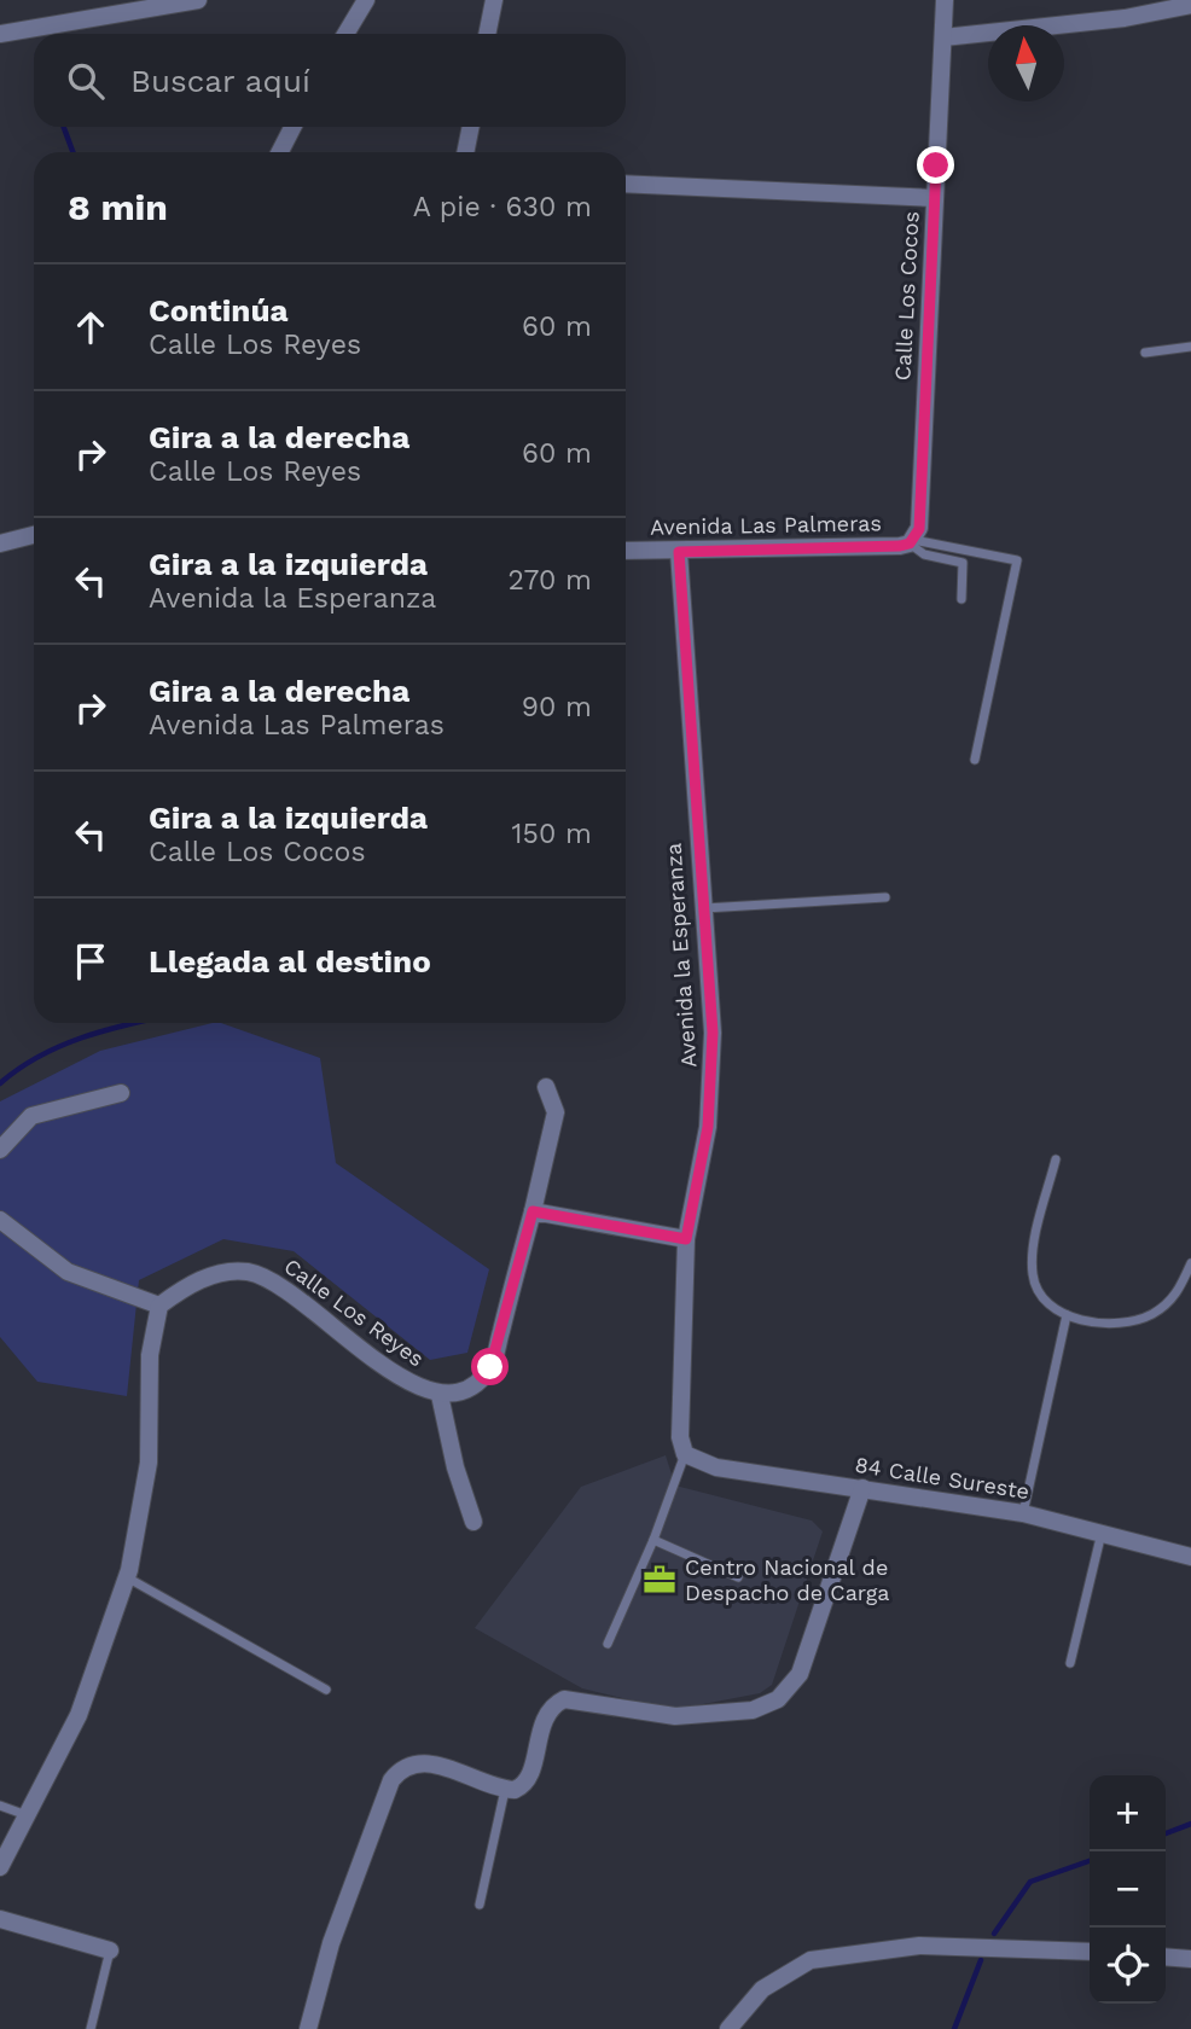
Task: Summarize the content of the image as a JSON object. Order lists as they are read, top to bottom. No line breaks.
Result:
{"streets":{"street":["Calle Los Cocos","Avenida Las Palmeras","Avenida la Esperanza","Calle Los Reyes","84 Calle Sureste"]},"crossings":[["Calle Los Cocos","Avenida Las Palmeras"],["Avenida Las Palmeras","Avenida la Esperanza"],["Avenida la Esperanza","84 Calle Sureste"]],"places":{"office":["Centro Nacional de Despacho de Carga"]},"north":"top","page":{"search":"Buscar aquí","heading":["8 min","A pie · 630 m"],"list":[["Continúa","Calle Los Reyes","60 m"],["Gira a la derecha","Calle Los Reyes","60 m"],["Gira a la izquierda","Avenida la Esperanza","270 m"],["Gira a la derecha","Avenida Las Palmeras","90 m"],["Gira a la izquierda","Calle Los Cocos","150 m"],"Llegada al destino"],"map_buttons":["+","−"]}}
